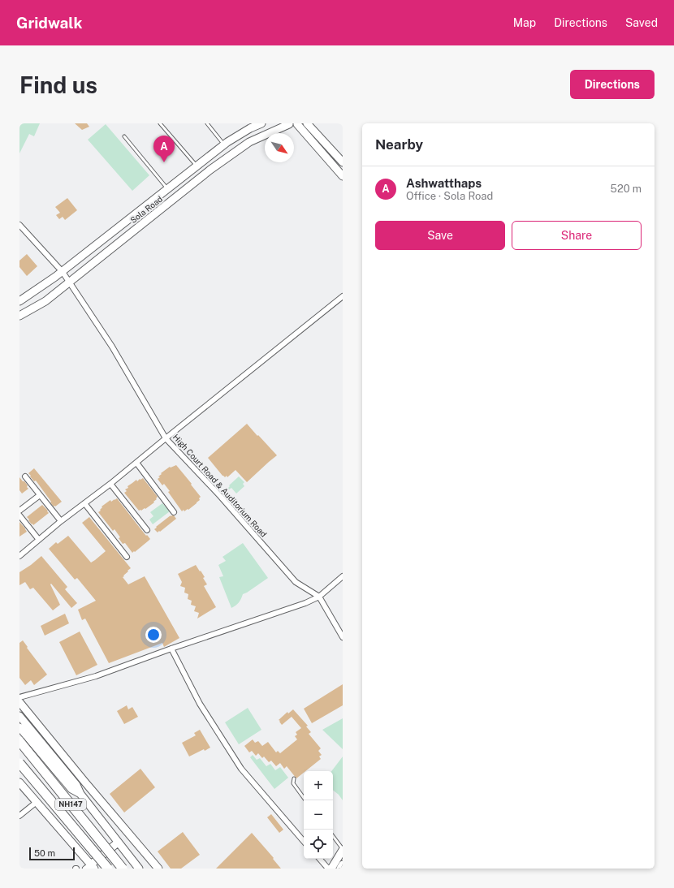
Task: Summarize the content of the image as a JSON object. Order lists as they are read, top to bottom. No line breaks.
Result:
{"streets":{"highway":["NH147"],"main road":["Sola Road"],"street":["High Court Road & Auditorium Road"]},"crossings":[["Sola Road","High Court Road & Auditorium Road"]],"scale_bar":"50 m","north":"bottom right","page":{"header":"Gridwalk","nav":["Map","Directions","Saved"],"buttons":["Directions",["Save","Share"]],"title":"Find us","heading":"Nearby","pins":"A","list":[{"mark":"A","name":"Ashwatthaps","note":"Office · Sola Road","value":"520 m"}],"map_buttons":["+","−"],"scale":"50 m"}}
